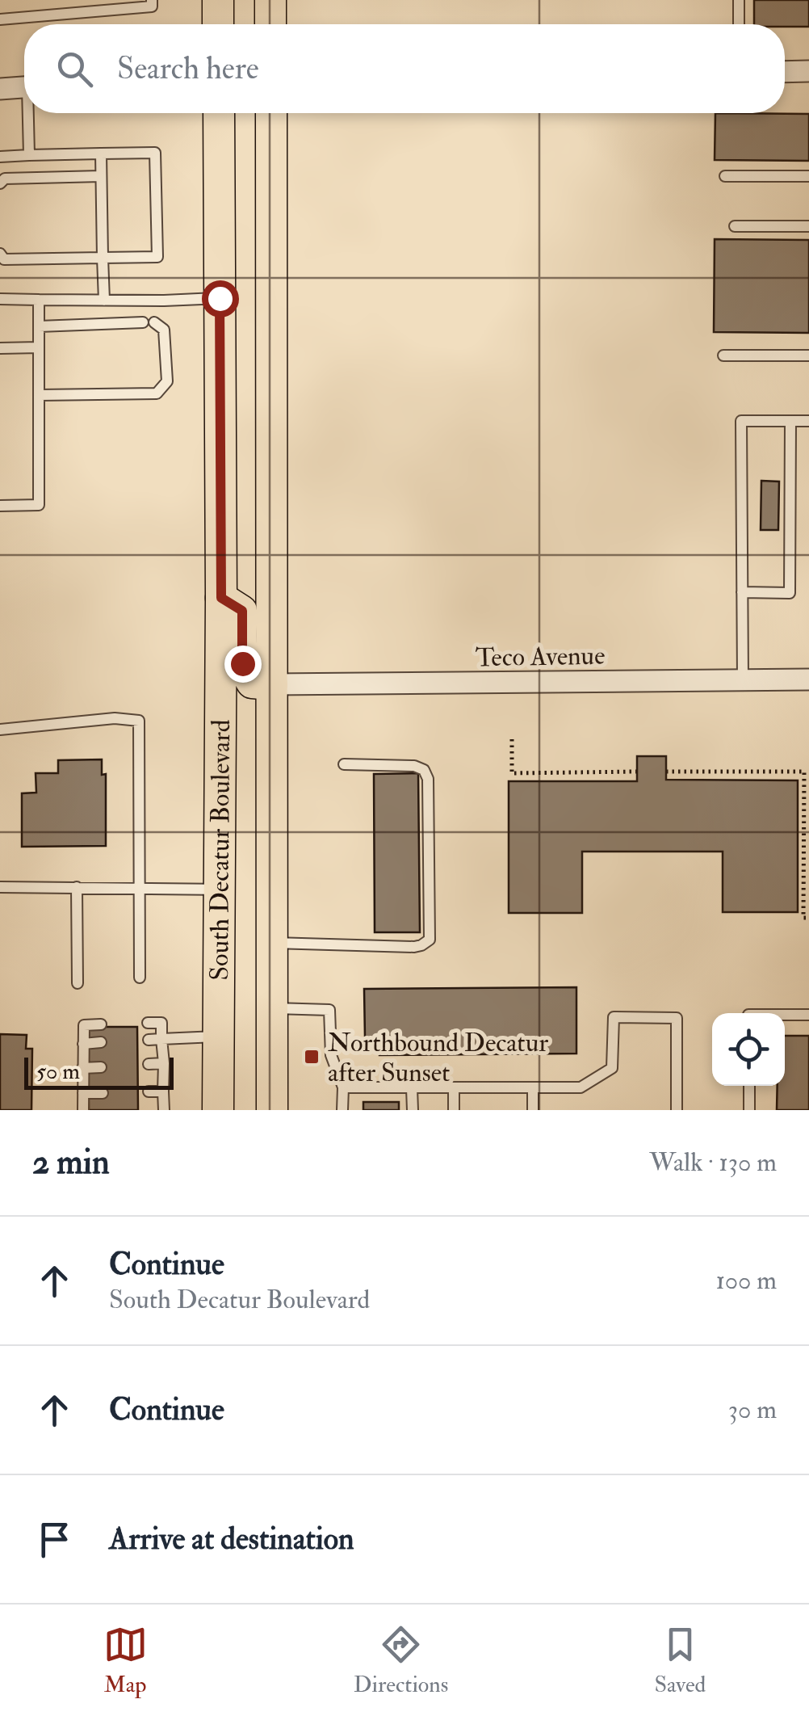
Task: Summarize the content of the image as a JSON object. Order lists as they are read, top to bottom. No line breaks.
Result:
{"streets":{"main road":["South Decatur Boulevard"],"street":["Teco Avenue"]},"crossings":[["Teco Avenue","South Decatur Boulevard"]],"places":{"transit":["Northbound Decatur after Sunset"]},"scale_bar":"50 m","page":{"search":"Search here","scale":"50 m","heading":["2 min","Walk · 130 m"],"list":[["Continue","South Decatur Boulevard","100 m"],["Continue","30 m"],"Arrive at destination"],"nav":["Map","Directions","Saved"]}}
